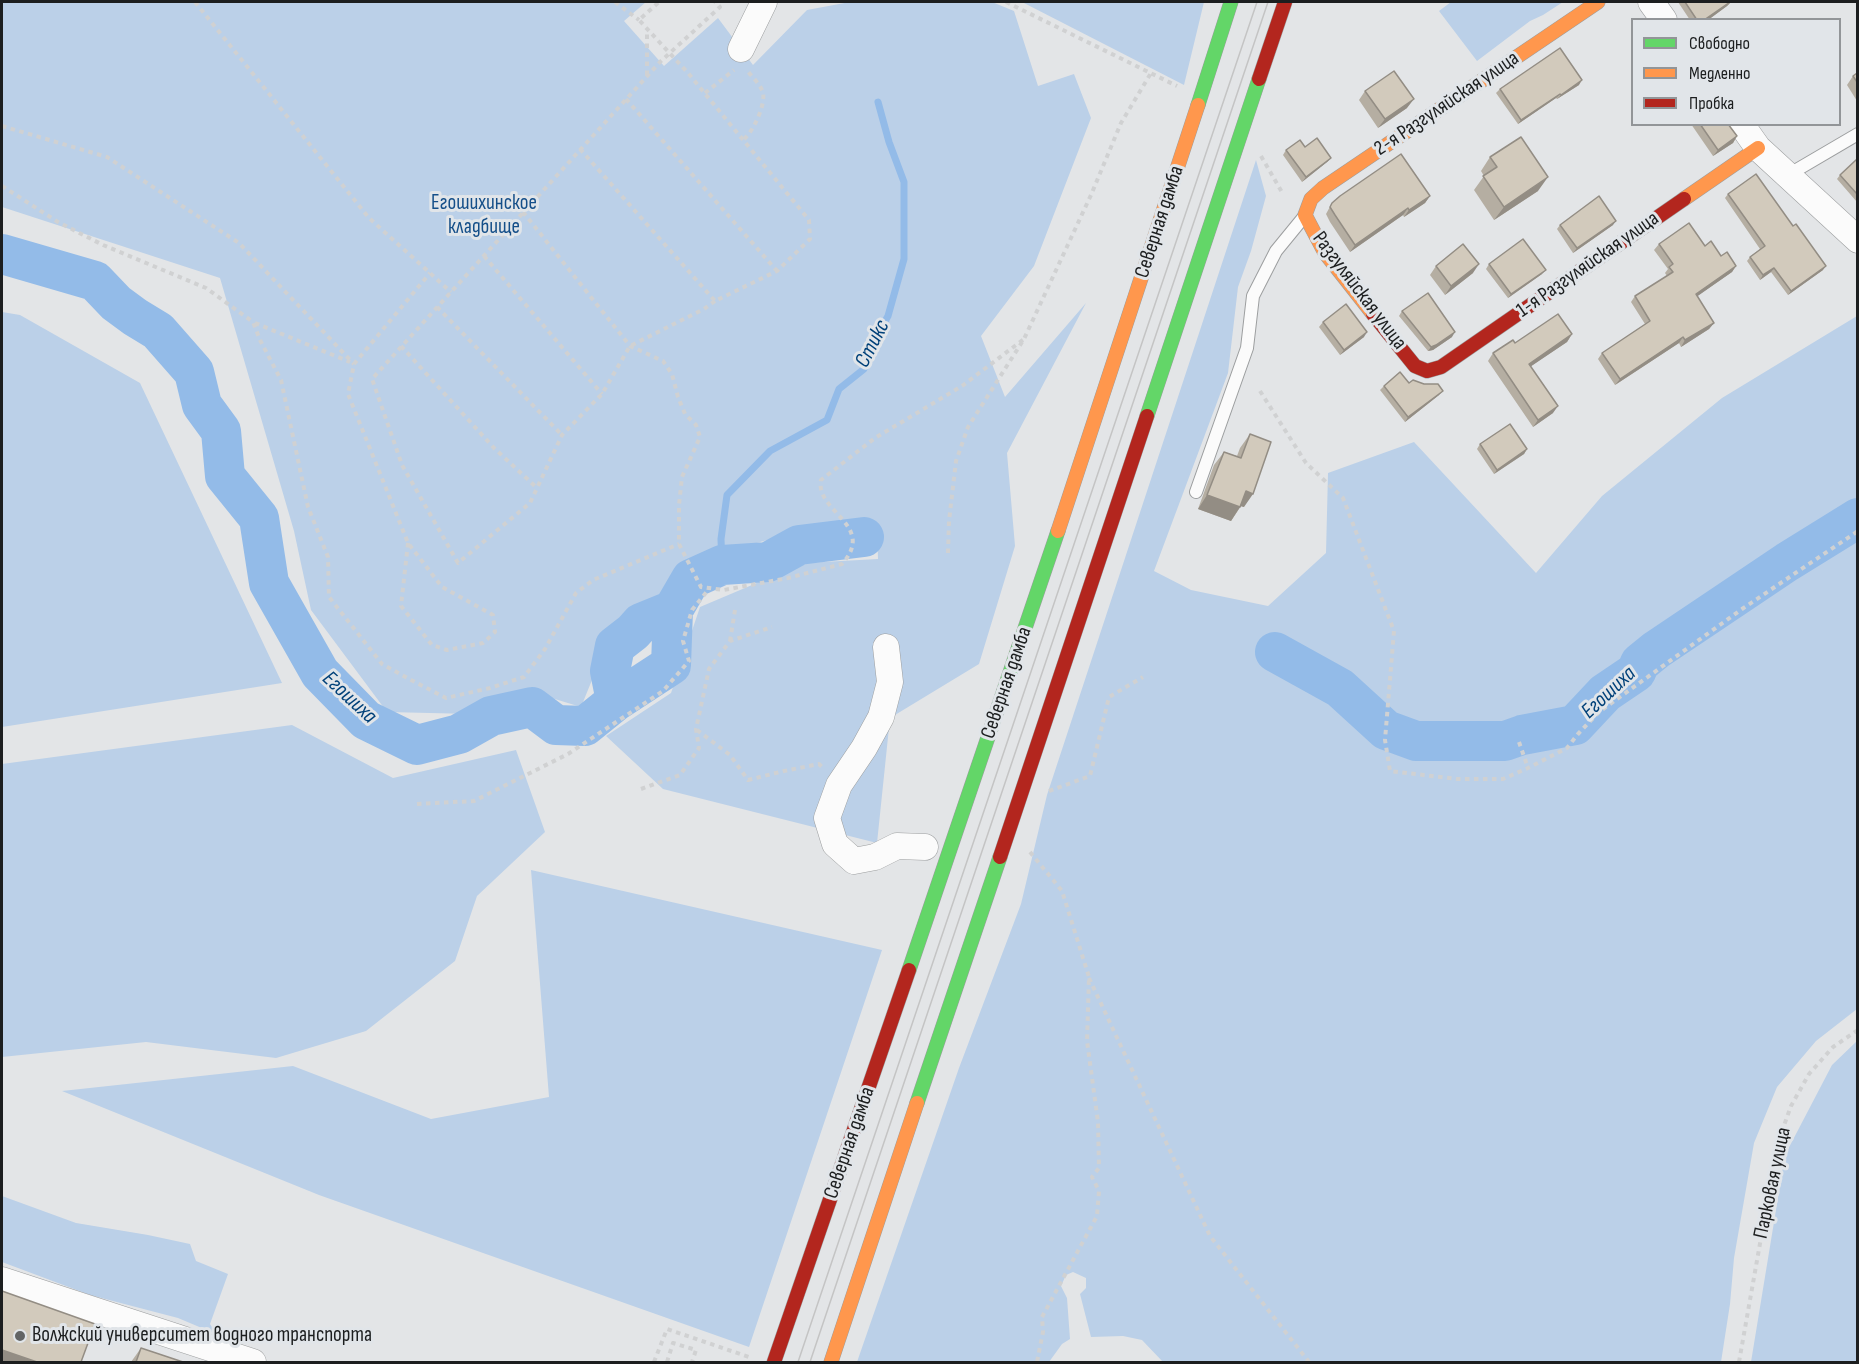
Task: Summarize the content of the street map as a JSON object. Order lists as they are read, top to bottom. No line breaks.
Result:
{"streets":{"main road":["2-я Разгуляйская улица","Северная дамба","1-я Разгуляйская улица","Разгуляйская улица"],"path":["Парковая улица"]},"crossings":[["2-я Разгуляйская улица","Разгуляйская улица"],["1-я Разгуляйская улица","Разгуляйская улица"]],"water":["Стикс","Егошиха"],"parks":["Егошихинское кладбище"],"places":["Волжский университет водного транспорта"],"legend":["Свободно","Медленно","Пробка"]}
